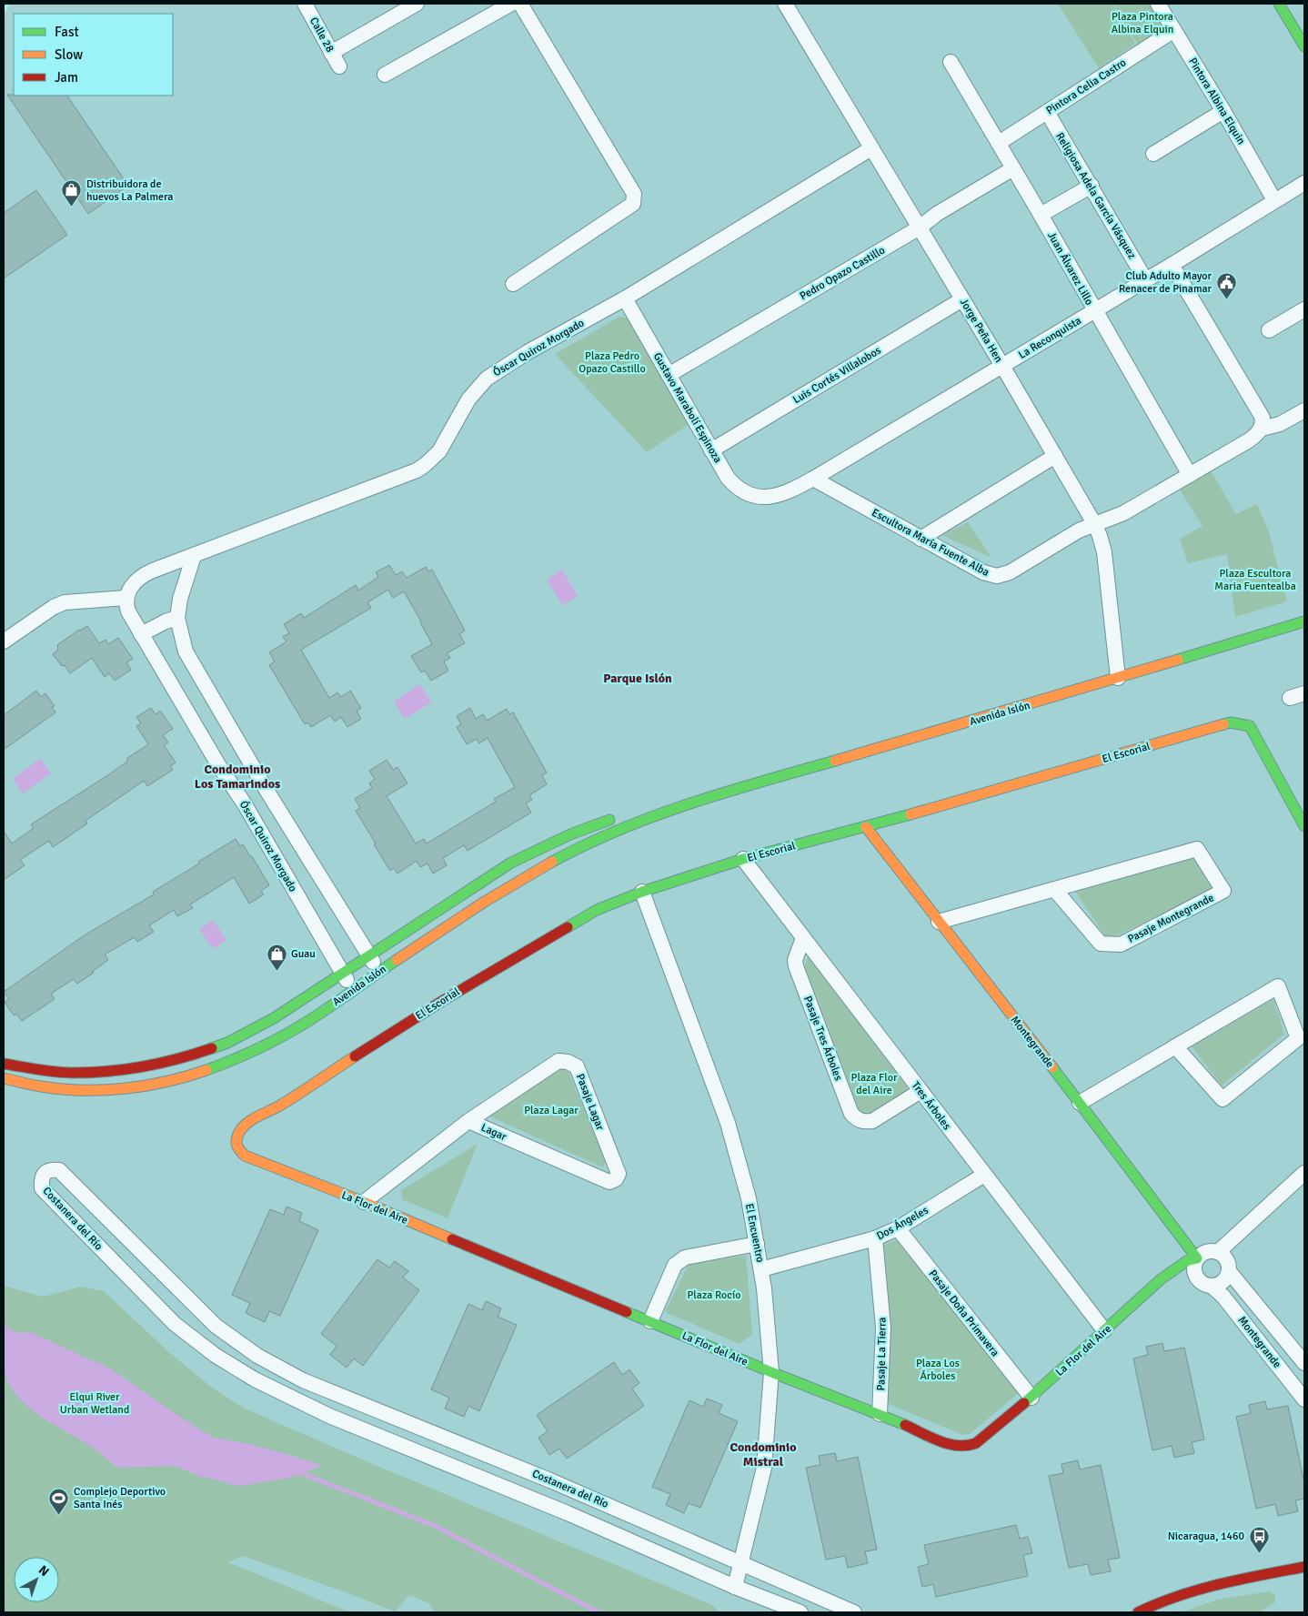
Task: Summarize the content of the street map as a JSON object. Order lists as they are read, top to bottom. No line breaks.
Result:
{"streets":{"street":["Calle 28","Pintora Celia Castro","Pintora Albina Elquin","Religiosa Adela García Vásquez","Juan Álvarez Lillo","Pedro Opazo Castillo","Jorge Peña Hen","La Reconquista","Óscar Quiroz Morgado","Luis Cortés Villalobos","Gustavo Marabolí Espinoza","Escultora María Fuente Alba","Avenida Islón","El Escorial","Pasaje Montegrande","Pasaje Tres Árboles","Montegrande","Pasaje Lagar","Tres Árboles","Lagar","La Flor del Aire","Costanera del Río","Dos Ángeles","El Encuentro","Pasaje Doña Primavera","Pasaje La Tierra"]},"crossings":[["Pintora Celia Castro","Pintora Albina Elquin"],["Pintora Celia Castro","Religiosa Adela García Vásquez"],["Pintora Celia Castro","Juan Álvarez Lillo"],["Pintora Albina Elquin","La Reconquista"],["Religiosa Adela García Vásquez","La Reconquista"],["Juan Álvarez Lillo","Pedro Opazo Castillo"],["Juan Álvarez Lillo","La Reconquista"],["Juan Álvarez Lillo","Escultora María Fuente Alba"],["Pedro Opazo Castillo","Jorge Peña Hen"],["Pedro Opazo Castillo","Gustavo Marabolí Espinoza"],["Jorge Peña Hen","La Reconquista"],["Jorge Peña Hen","Óscar Quiroz Morgado"],["Jorge Peña Hen","Luis Cortés Villalobos"],["Jorge Peña Hen","Escultora María Fuente Alba"],["Jorge Peña Hen","Avenida Islón"],["La Reconquista","Gustavo Marabolí Espinoza"],["La Reconquista","Escultora María Fuente Alba"],["Óscar Quiroz Morgado","Gustavo Marabolí Espinoza"],["Óscar Quiroz Morgado","Avenida Islón"],["Luis Cortés Villalobos","Gustavo Marabolí Espinoza"],["El Escorial","Montegrande"],["El Escorial","Tres Árboles"],["El Escorial","La Flor del Aire"],["El Escorial","El Encuentro"],["Pasaje Montegrande","Montegrande"],["Pasaje Tres Árboles","Tres Árboles"],["Montegrande","La Flor del Aire"],["Pasaje Lagar","Lagar"],["Tres Árboles","La Flor del Aire"],["Tres Árboles","Dos Ángeles"],["Lagar","La Flor del Aire"],["La Flor del Aire","El Encuentro"],["La Flor del Aire","Pasaje Doña Primavera"],["La Flor del Aire","Pasaje La Tierra"],["Costanera del Río","El Encuentro"],["Dos Ángeles","El Encuentro"],["Dos Ángeles","Pasaje Doña Primavera"],["Dos Ángeles","Pasaje La Tierra"]],"districts":["Parque Islón","Condominio Los Tamarindos","Condominio Mistral"],"parks":["Plaza Pintora Albina Elquin","Plaza Pedro Opazo Castillo","Plaza Escultora Maria Fuentealba","Plaza Flor del Aire","Plaza Lagar","Plaza Rocío","Plaza Los Árboles","Elqui River Urban Wetland"],"places":{"shop":["Distribuidora de huevos La Palmera","Guau"],"public building":["Club Adulto Mayor Renacer de Pinamar"],"sports":["Complejo Deportivo Santa Inés"],"bus stop":["Nicaragua, 1460"]},"legend":["Fast","Slow","Jam"],"north":"top right"}
